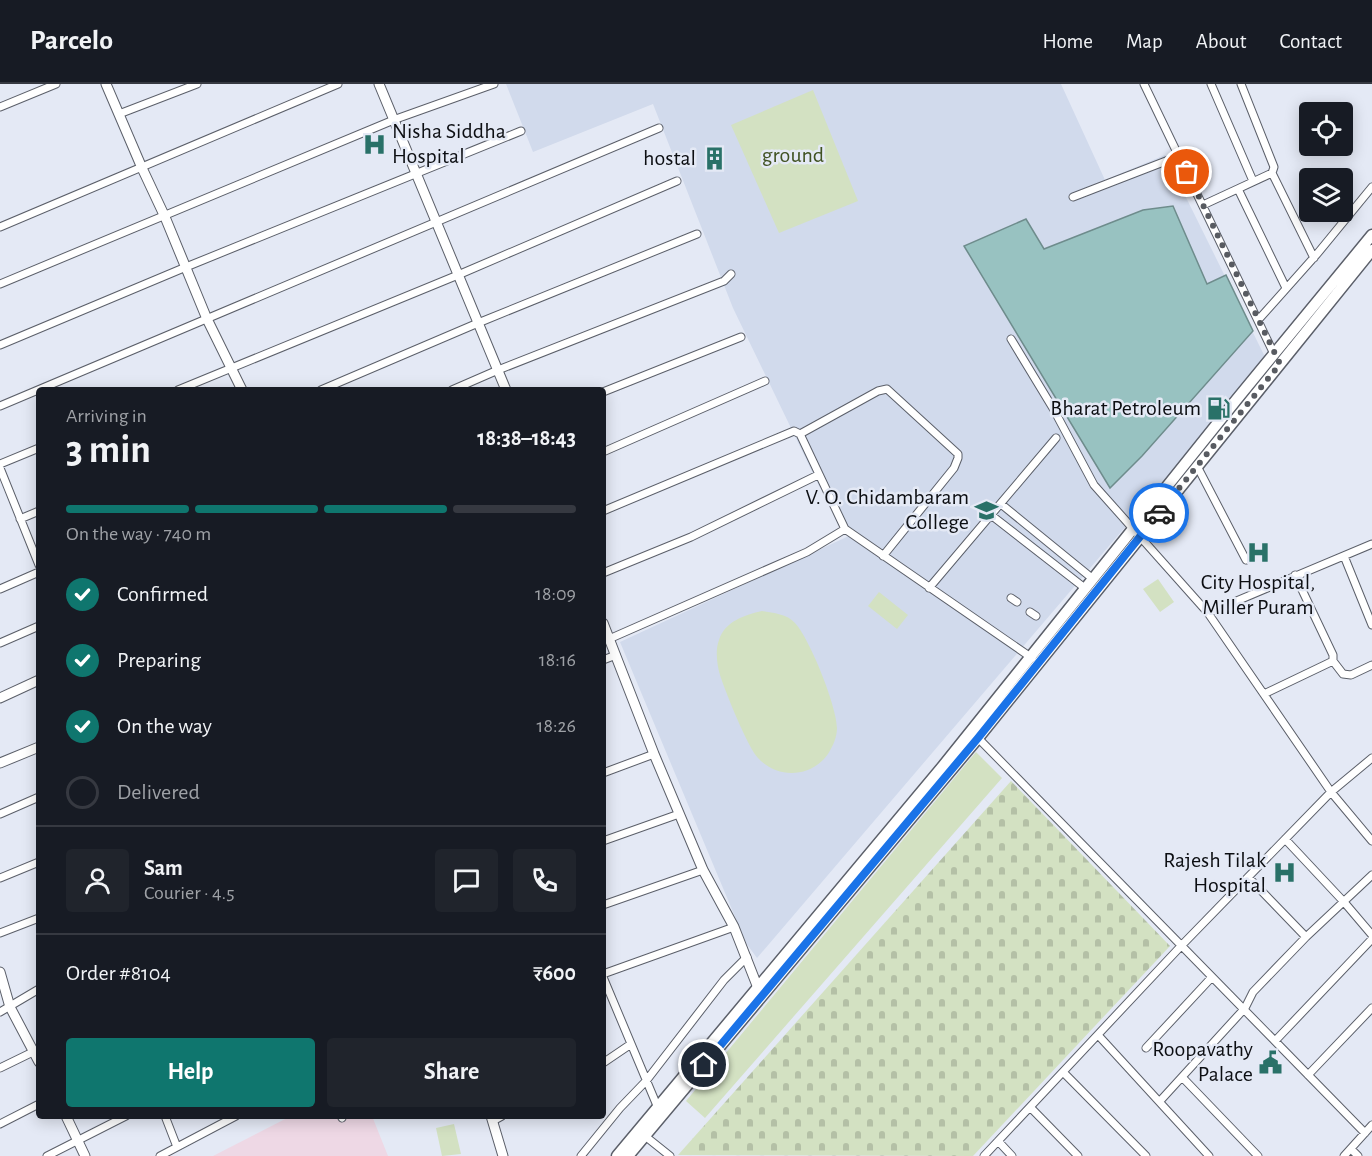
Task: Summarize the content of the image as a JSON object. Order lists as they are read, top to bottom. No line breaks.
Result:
{"parks":["ground"],"places":{"hospital":["Nisha Siddha Hospital","City Hospital, Miller Puram","Rajesh Tilak Hospital"],"building":["hostal"],"fuel station":["Bharat Petroleum"],"school or university":["V. O. Chidambaram College"],"public building":["Roopavathy Palace"]},"page":{"header":"Parcelo","nav":["Home","Map","About","Contact"],"heading":["3 min","Arriving in","18:38–18:43"],"panel":["Sam","Courier · 4.5","Order #8104","₹600"],"bar":"On the way · 740 m","list":[["Confirmed","18:09"],["Preparing","18:16"],["On the way","18:26"],"Delivered"],"buttons":["Help","Share"]}}
